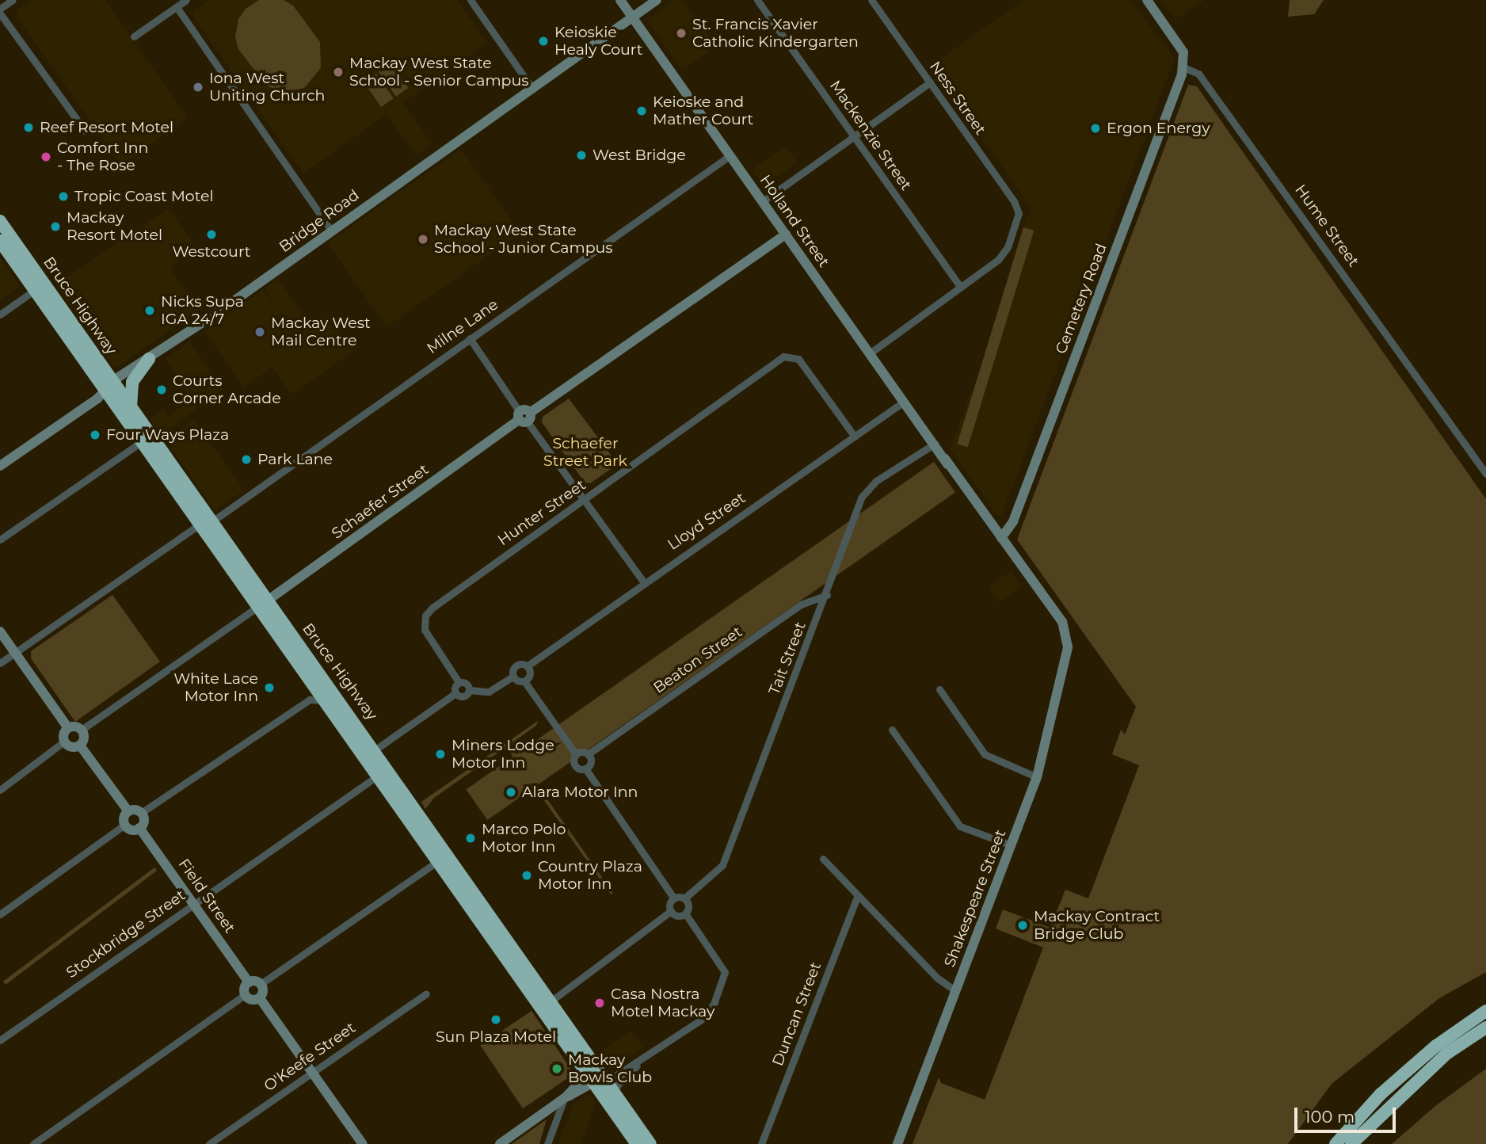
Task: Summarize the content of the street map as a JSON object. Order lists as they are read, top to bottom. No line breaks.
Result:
{"streets":{"highway":["Bruce Highway"],"street":["Ness Street","Mackenzie Street","Bridge Road","Holland Street","Hume Street","Cemetery Road","Milne Lane","Schaefer Street","Hunter Street","Lloyd Street","Tait Street","Beaton Street","Field Street","Shakespeare Street","Stockbridge Street","Duncan Street","O'Keefe Street"]},"crossings":[["Ness Street","Mackenzie Street"],["Bridge Road","Holland Street"],["Bridge Road","Bruce Highway"],["Holland Street","Cemetery Road"],["Holland Street","Milne Lane"],["Holland Street","Schaefer Street"],["Holland Street","Lloyd Street"],["Holland Street","Tait Street"],["Holland Street","Shakespeare Street"],["Hume Street","Cemetery Road"],["Bruce Highway","Milne Lane"],["Bruce Highway","Schaefer Street"],["Bruce Highway","Stockbridge Street"],["Hunter Street","Lloyd Street"],["Tait Street","Beaton Street"],["Field Street","Stockbridge Street"]],"parks":["Schaefer Street Park"],"places":["St. Francis Xavier Catholic Kindergarten","Keioskie Healy Court","Mackay West State School - Senior Campus","Iona West Uniting Church","Keioske and Mather Court","Reef Resort Motel","Ergon Energy","West Bridge","Comfort Inn - The Rose","Tropic Coast Motel","Mackay Resort Motel","Westcourt","Mackay West State School - Junior Campus","Nicks Supa IGA 24/7","Mackay West Mail Centre","Courts Corner Arcade","Four Ways Plaza","Park Lane","White Lace Motor Inn","Miners Lodge Motor Inn","Alara Motor Inn","Marco Polo Motor Inn","Country Plaza Motor Inn","Mackay Contract Bridge Club","Casa Nostra Motel Mackay","Sun Plaza Motel","Mackay Bowls Club"],"scale_bar":"100 m"}
